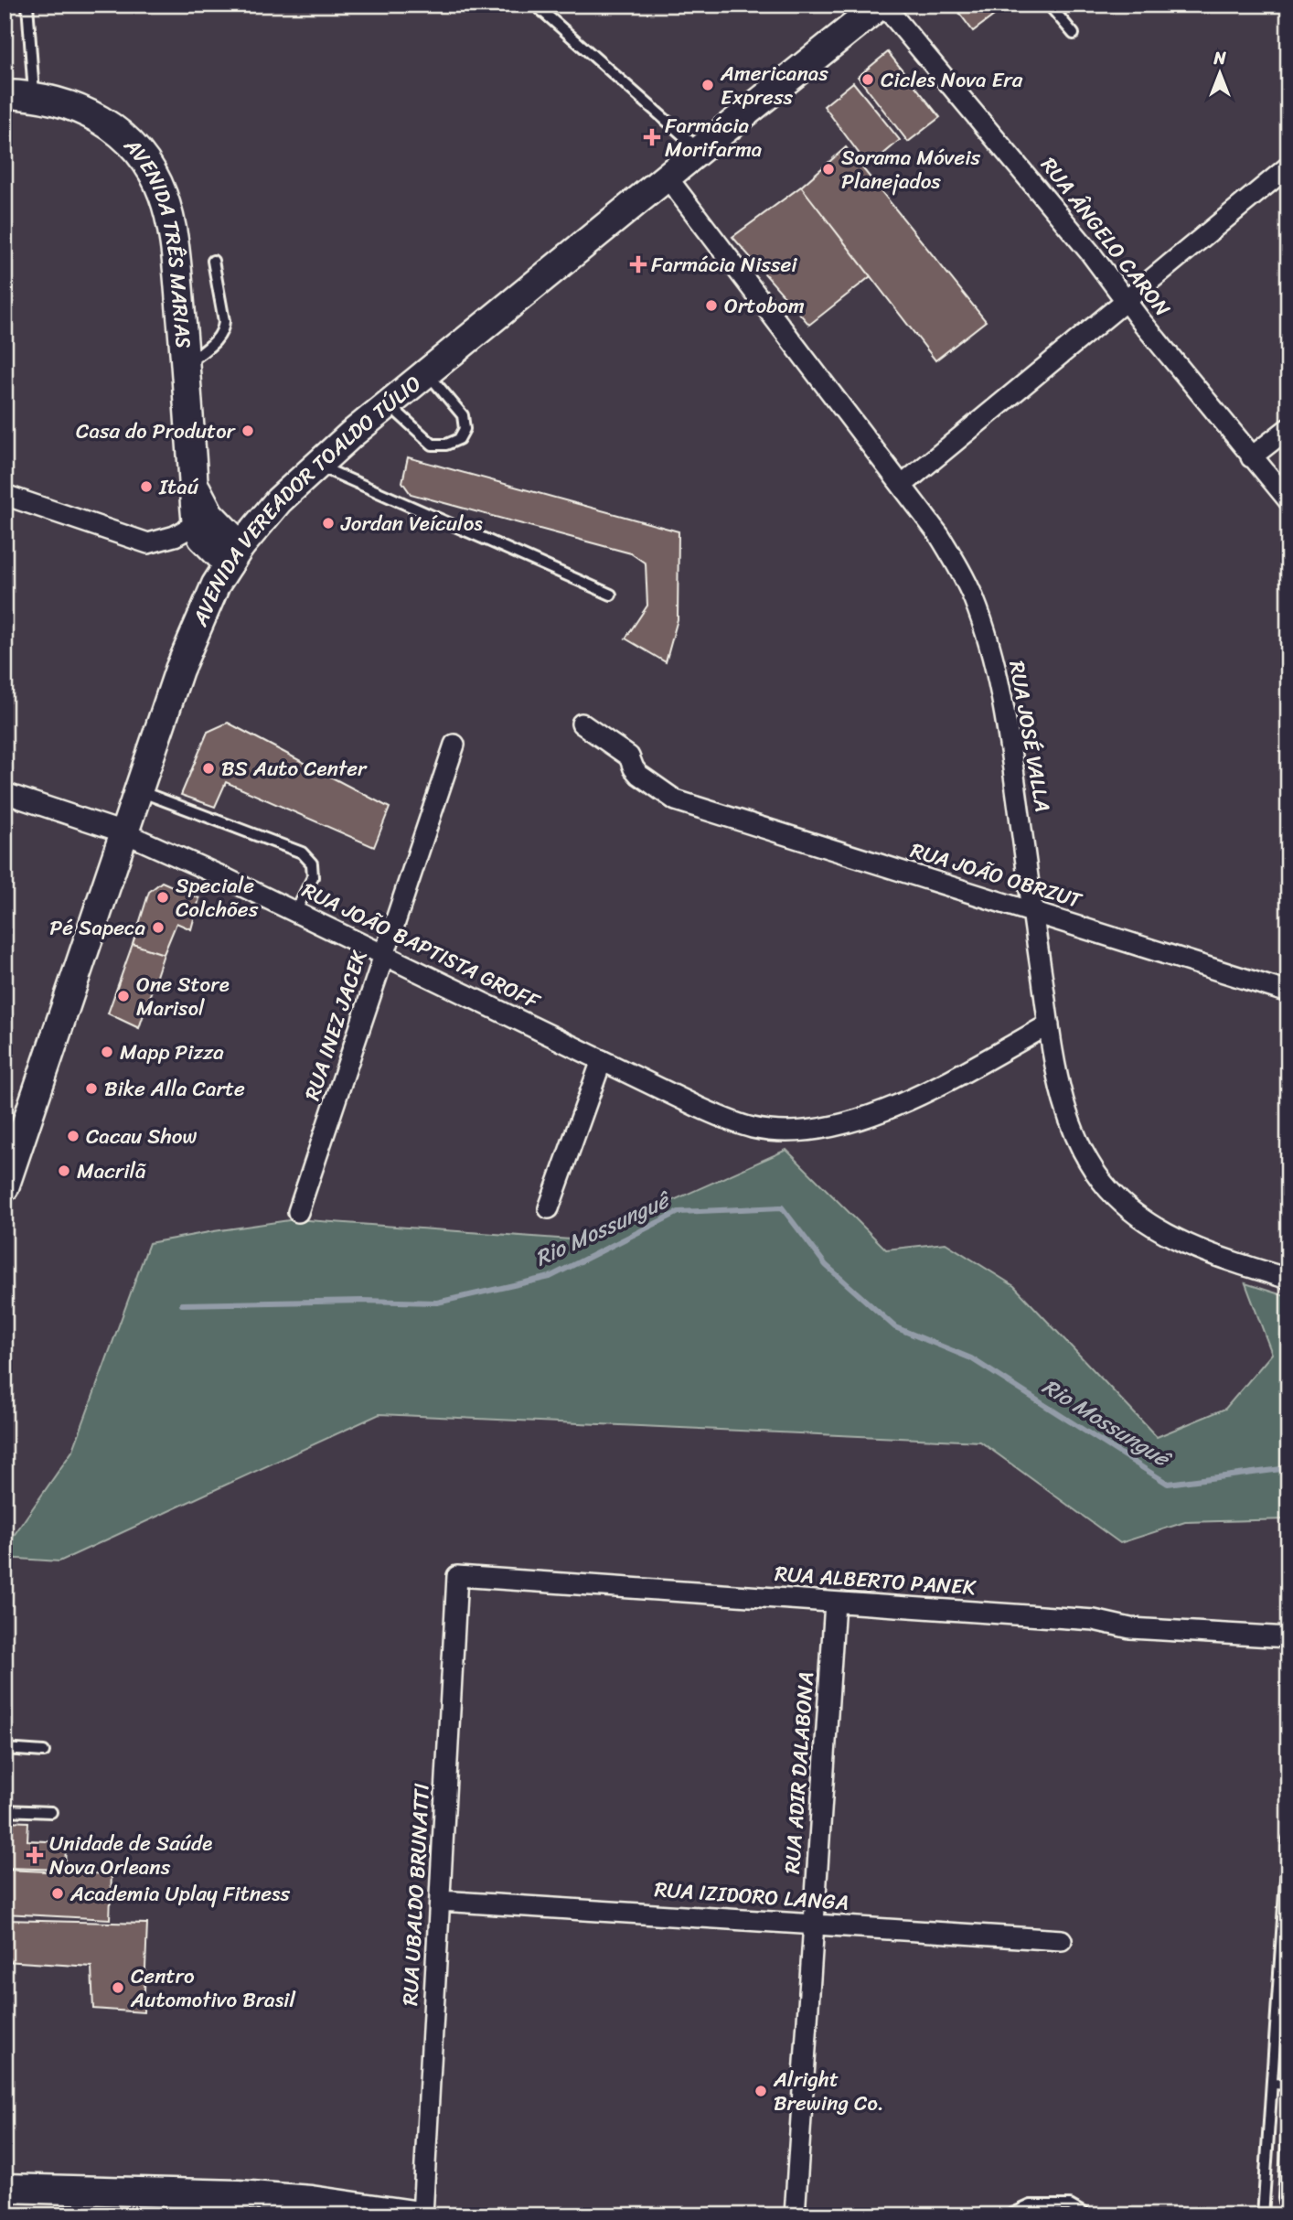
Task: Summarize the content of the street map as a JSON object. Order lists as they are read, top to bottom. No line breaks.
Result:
{"streets":{"main road":["AVENIDA TRÊS MARIAS","AVENIDA VEREADOR TOALDO TÚLIO"],"street":["RUA ÂNGELO CARON","RUA JOSÉ VALLA","RUA JOÃO OBRZUT","RUA JOÃO BAPTISTA GROFF","RUA INEZ JACEK","RUA ALBERTO PANEK","RUA ADIR DALABONA","RUA UBALDO BRUNATTI","RUA IZIDORO LANGA"]},"crossings":[["RUA ÂNGELO CARON","AVENIDA VEREADOR TOALDO TÚLIO"],["AVENIDA TRÊS MARIAS","AVENIDA VEREADOR TOALDO TÚLIO"],["AVENIDA VEREADOR TOALDO TÚLIO","RUA JOSÉ VALLA"],["AVENIDA VEREADOR TOALDO TÚLIO","RUA JOÃO BAPTISTA GROFF"],["RUA JOSÉ VALLA","RUA JOÃO OBRZUT"],["RUA JOSÉ VALLA","RUA JOÃO BAPTISTA GROFF"],["RUA JOÃO BAPTISTA GROFF","RUA INEZ JACEK"],["RUA ALBERTO PANEK","RUA ADIR DALABONA"],["RUA ALBERTO PANEK","RUA UBALDO BRUNATTI"],["RUA ADIR DALABONA","RUA IZIDORO LANGA"],["RUA UBALDO BRUNATTI","RUA IZIDORO LANGA"]],"water":["Rio Mossunguê"],"places":{"other":["Cicles Nova Era","Americanas Express","Sorama Móveis Planejados","Ortobom","Casa do Produtor","Itaú","Jordan Veículos","BS Auto Center","Speciale Colchões","Pé Sapeca","One Store Marisol","Mapp Pizza","Bike Alla Carte","Cacau Show","Macrilã","Academia Uplay Fitness","Centro Automotivo Brasil","Alright Brewing Co."],"health":["Farmácia Morifarma","Farmácia Nissei","Unidade de Saúde Nova Orleans"]},"north":"top"}
